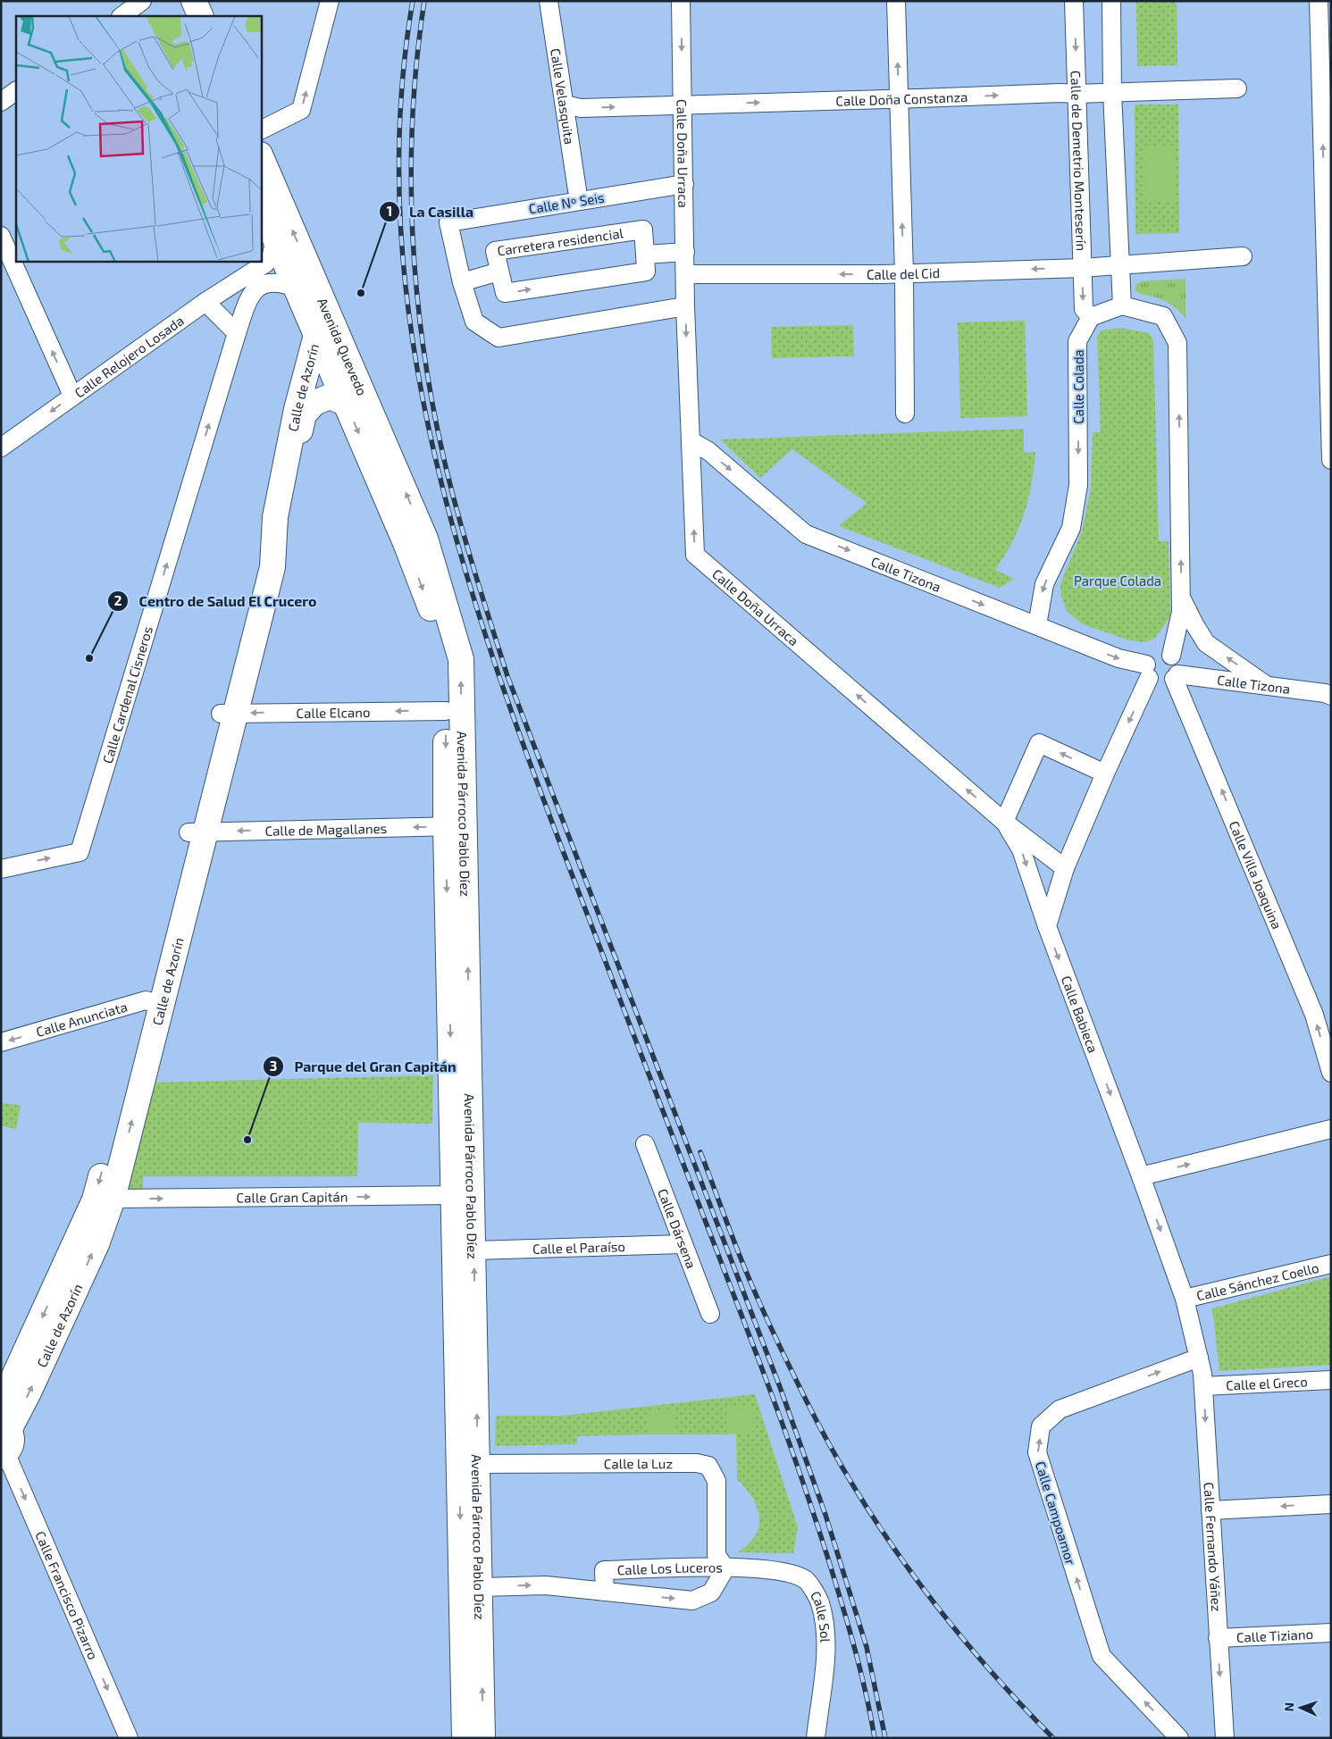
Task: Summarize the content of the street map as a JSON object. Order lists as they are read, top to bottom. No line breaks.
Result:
{"streets":{"main road":["Avenida Quevedo","Calle de Azorín","Avenida Párroco Pablo Díez"],"street":["Calle Velasquita","Calle Doña Constanza","Calle Doña Urraca","Calle de Demetrio Monteserín","Calle Nº Seis","Carretera residencial","Calle del Cid","Calle Relojero Losada","Calle Colada","Calle Tizona","Calle Cardenal Cisneros","Calle Elcano","Calle de Magallanes","Calle Villa Joaquina","Calle Babieca","Calle Anunciata","Calle Gran Capitán","Calle Dársena","Calle el Paraíso","Calle Sánchez Coello","Calle el Greco","Calle la Luz","Calle Campoamor","Calle Fernando Yáñez","Calle Los Luceros","Calle Francisco Pizarro","Calle Sol","Calle Tiziano"]},"crossings":[["Calle Velasquita","Calle Doña Constanza"],["Calle Doña Constanza","Calle Doña Urraca"],["Calle Doña Constanza","Calle de Demetrio Monteserín"],["Calle Doña Urraca","Calle Nº Seis"],["Calle Doña Urraca","Calle del Cid"],["Calle Doña Urraca","Calle Tizona"],["Calle Doña Urraca","Calle Babieca"],["Calle de Demetrio Monteserín","Calle del Cid"],["Calle de Demetrio Monteserín","Calle Colada"],["Avenida Quevedo","Calle Relojero Losada"],["Avenida Quevedo","Calle de Azorín"],["Avenida Quevedo","Calle Cardenal Cisneros"],["Avenida Quevedo","Avenida Párroco Pablo Díez"],["Calle Relojero Losada","Calle Cardenal Cisneros"],["Calle Colada","Calle Tizona"],["Calle de Azorín","Calle Elcano"],["Calle de Azorín","Calle de Magallanes"],["Calle de Azorín","Calle Anunciata"],["Calle de Azorín","Calle Gran Capitán"],["Calle Tizona","Calle Villa Joaquina"],["Calle Elcano","Avenida Párroco Pablo Díez"],["Avenida Párroco Pablo Díez","Calle de Magallanes"],["Avenida Párroco Pablo Díez","Calle Gran Capitán"],["Avenida Párroco Pablo Díez","Calle el Paraíso"],["Avenida Párroco Pablo Díez","Calle la Luz"],["Avenida Párroco Pablo Díez","Calle Los Luceros"],["Calle Babieca","Calle Sánchez Coello"],["Calle Babieca","Calle Campoamor"],["Calle Babieca","Calle Fernando Yáñez"],["Calle Dársena","Calle el Paraíso"],["Calle el Greco","Calle Fernando Yáñez"],["Calle la Luz","Calle Los Luceros"],["Calle la Luz","Calle Sol"],["Calle Campoamor","Calle Fernando Yáñez"],["Calle Fernando Yáñez","Calle Tiziano"],["Calle Los Luceros","Calle Sol"]],"one_way":["Calle Doña Constanza","Carretera residencial","Calle del Cid","Calle Colada","Calle Tizona","Calle Cardenal Cisneros","Calle Elcano","Calle de Magallanes","Calle Villa Joaquina","Calle Babieca","Calle Anunciata","Calle Gran Capitán","Calle Fernando Yáñez","Calle Los Luceros","Calle Francisco Pizarro"],"parks":["Parque Colada"],"places":["La Casilla","Centro de Salud El Crucero","Parque del Gran Capitán"],"north":"left"}
